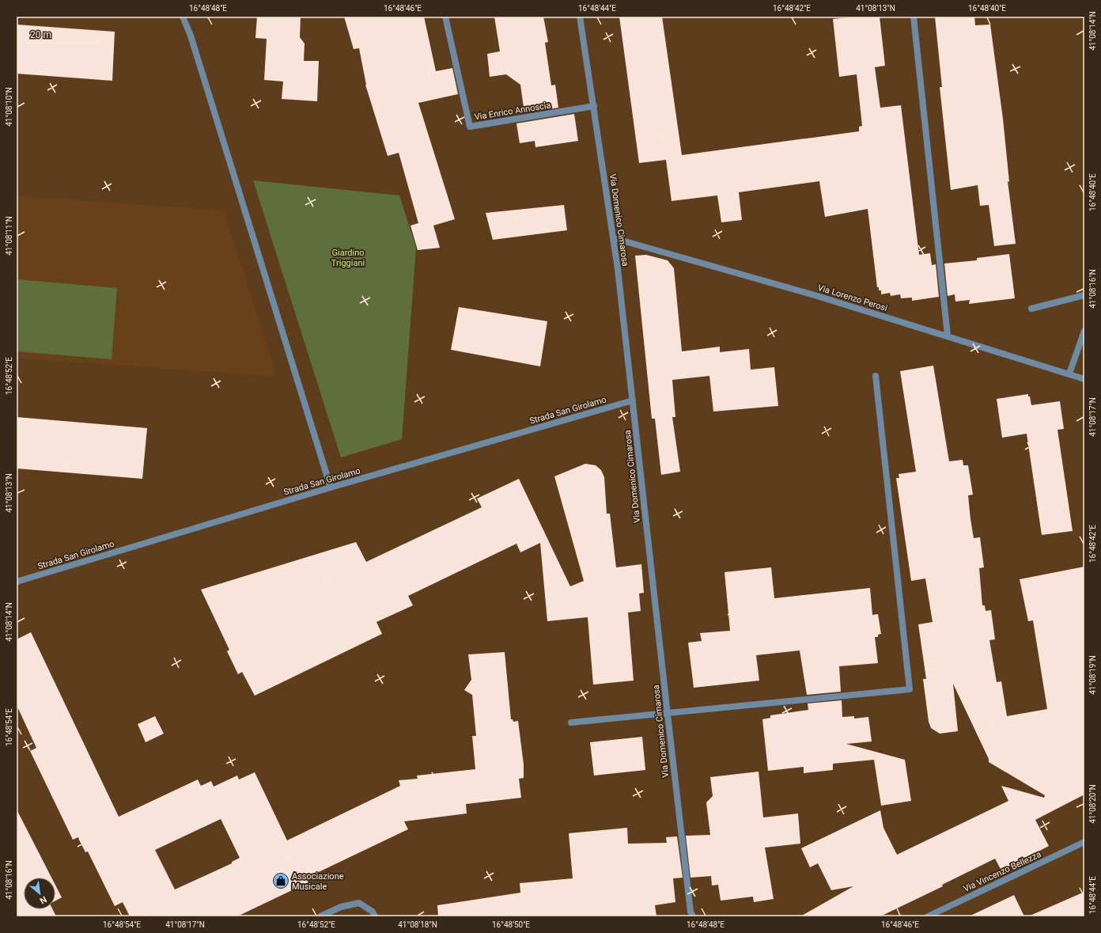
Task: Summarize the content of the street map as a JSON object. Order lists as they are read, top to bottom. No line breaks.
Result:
{"streets":{"street":["Via Enrico Annoscia","Via Domenico Cimarosa","Via Lorenzo Perosi","Strada San Girolamo","Via Vincenzo Bellezza"]},"crossings":[["Via Enrico Annoscia","Via Domenico Cimarosa"],["Via Domenico Cimarosa","Via Lorenzo Perosi"],["Via Domenico Cimarosa","Strada San Girolamo"]],"parks":["Giardino Triggiani"],"places":{"shop":["Associazione Musicale"]},"scale_bar":"20 m","north":"bottom right","coordinates":["16°48'48\"E","16°48'46\"E","16°48'44\"E","16°48'42\"E","41°08'13\"N","16°48'40\"E","41°08'14\"N","41°08'10\"N","41°08'11\"N","41°08'16\"N","16°48'52\"E","41°08'17\"N","41°08'19\"N","16°48'54\"E","41°08'20\"N","41°08'18\"N","16°48'50\"E"]}
